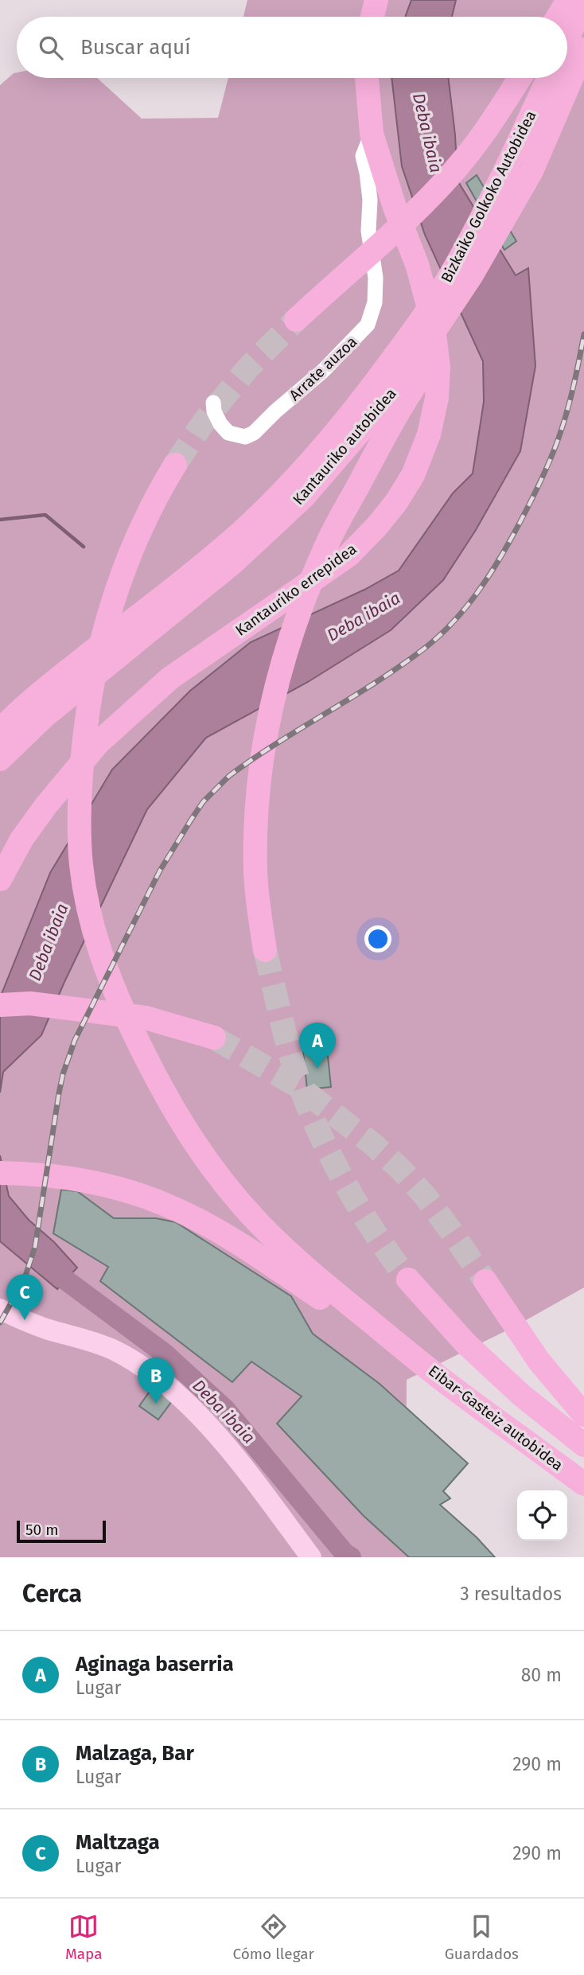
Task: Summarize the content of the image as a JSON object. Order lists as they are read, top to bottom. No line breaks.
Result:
{"streets":{"highway":["Bizkaiko Golkoko Autobidea","Kantauriko autobidea","Kantauriko errepidea","Eibar-Gasteiz autobidea"],"street":["Arrate auzoa"]},"crossings":[["Bizkaiko Golkoko Autobidea","Kantauriko autobidea"],["Arrate auzoa","Kantauriko errepidea"]],"water":["Deba ibaia"],"scale_bar":"50 m","page":{"search":"Buscar aquí","pins":["A","C","B"],"scale":"50 m","heading":["Cerca","3 resultados"],"list":[{"mark":"A","name":"Aginaga baserria","note":"Lugar","value":"80 m"},{"mark":"B","name":"Malzaga, Bar","note":"Lugar","value":"290 m"},{"mark":"C","name":"Maltzaga","note":"Lugar","value":"290 m"}],"nav":["Mapa","Cómo llegar","Guardados"]}}
